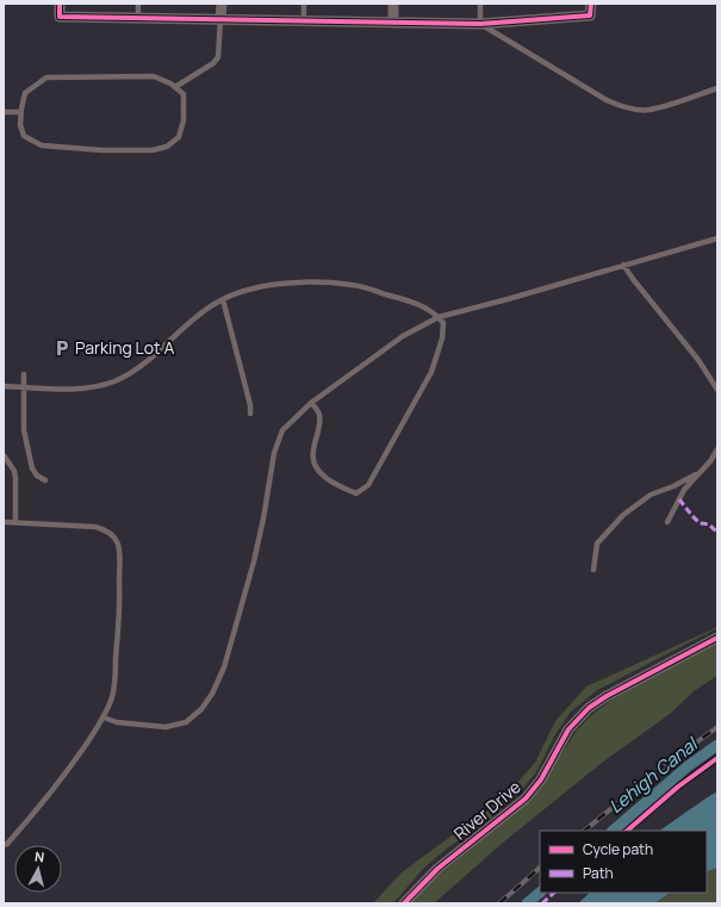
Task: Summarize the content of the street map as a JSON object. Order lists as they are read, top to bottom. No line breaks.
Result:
{"streets":{"street":["River Drive"]},"water":["Lehigh Canal"],"places":{"parking":["Parking Lot A"]},"legend":["Cycle path","Path"],"north":"top"}
